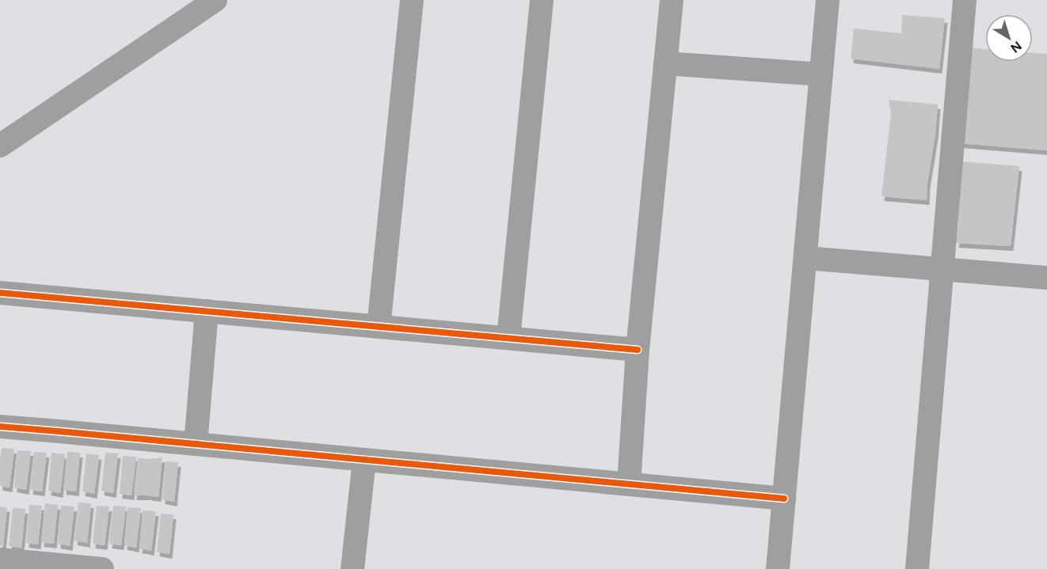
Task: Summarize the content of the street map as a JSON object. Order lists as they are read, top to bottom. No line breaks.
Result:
{"north":"bottom right"}
